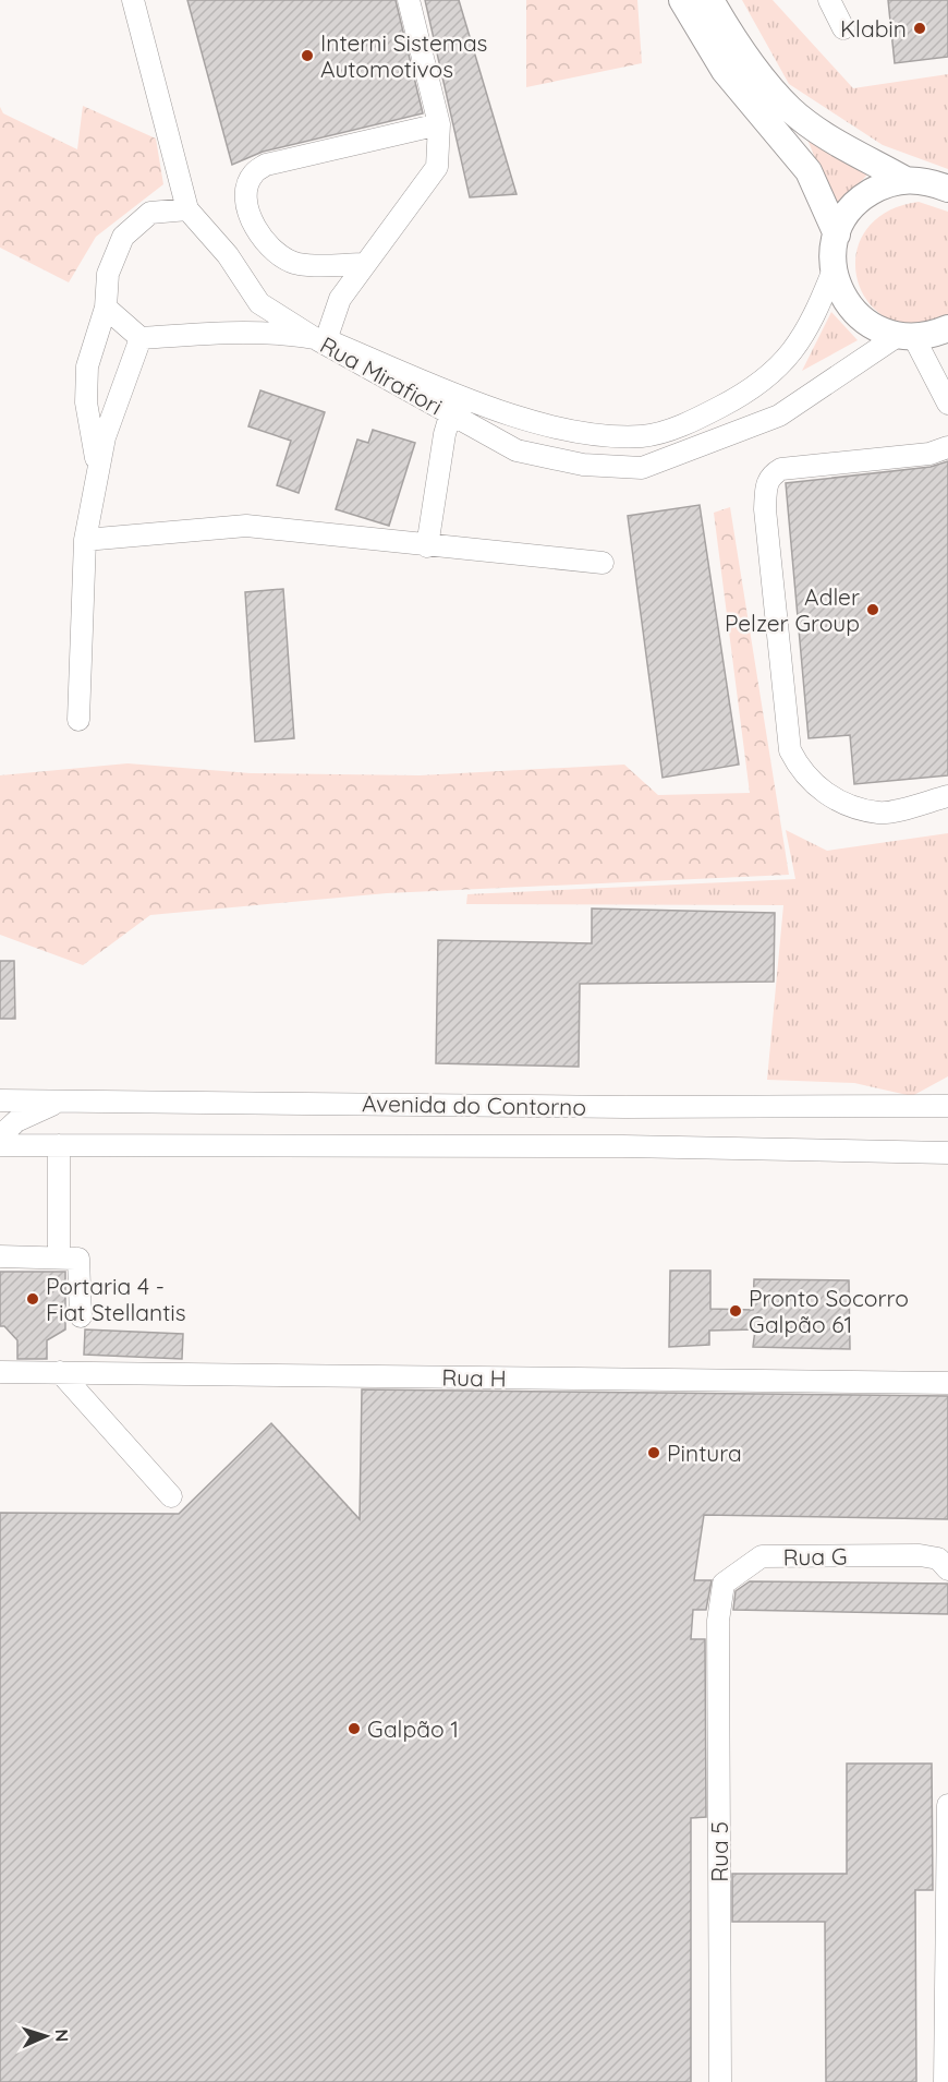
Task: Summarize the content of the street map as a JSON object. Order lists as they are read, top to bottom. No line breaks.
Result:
{"streets":{"street":["Rua Mirafiori","Avenida do Contorno","Rua H","Rua G","Rua 5"]},"crossings":[["Rua G","Rua 5"]],"places":["Klabin","Interni Sistemas Automotivos","Adler Pelzer Group","Portaria 4 - Fiat Stellantis","Pronto Socorro Galpão 61","Pintura","Galpão 1"],"north":"right"}
